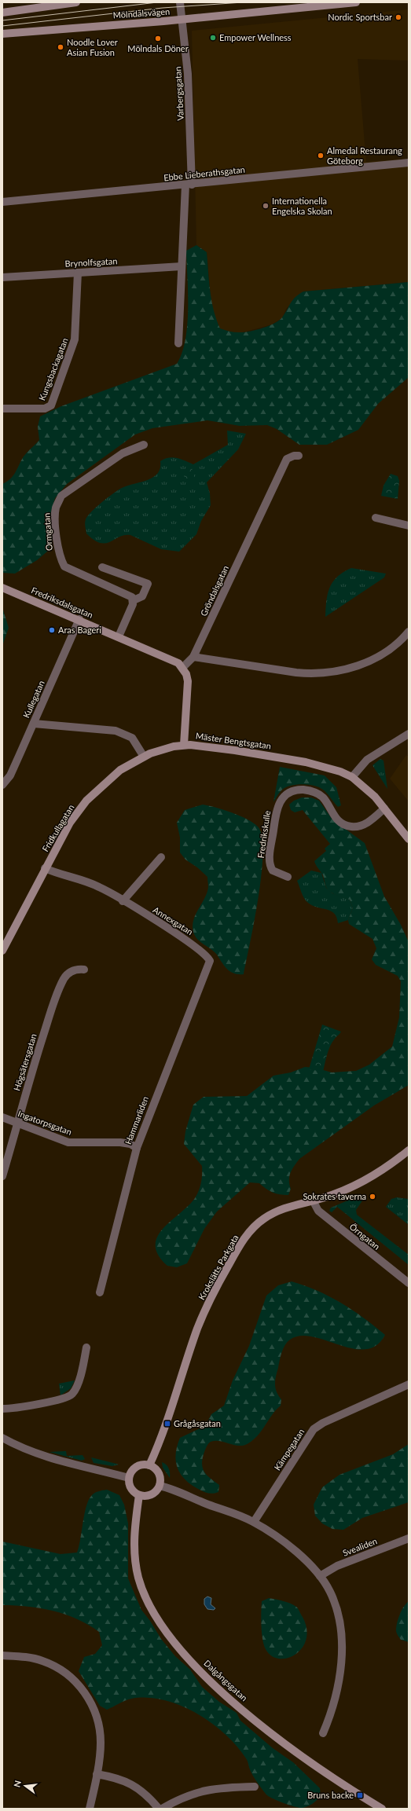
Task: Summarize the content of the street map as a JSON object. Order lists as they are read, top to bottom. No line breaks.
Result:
{"streets":{"street":["Mölndalsvägen","Varbergsgatan","Ebbe Lieberathsgatan","Brynolfsgatan","Kungsbackagatan","Ormgatan","Gröndalsgatan","Fredriksdalsgatan","Kullegatan","Mäster Bengtsgatan","Fridkullagatan","Fredrikskulle","Annexgatan","Högsätersgatan","Hammarliden","Ingatorpsgatan","Örngatan","Krokslätts Parkgata","Kämpegatan","Svealiden","Dalgångsgatan"]},"crossings":[["Mölndalsvägen","Varbergsgatan"],["Varbergsgatan","Ebbe Lieberathsgatan"],["Varbergsgatan","Brynolfsgatan"],["Brynolfsgatan","Kungsbackagatan"],["Gröndalsgatan","Fredriksdalsgatan"],["Fredriksdalsgatan","Kullegatan"],["Mäster Bengtsgatan","Fridkullagatan"],["Mäster Bengtsgatan","Fredrikskulle"],["Fridkullagatan","Annexgatan"],["Annexgatan","Hammarliden"],["Högsätersgatan","Ingatorpsgatan"],["Hammarliden","Ingatorpsgatan"],["Örngatan","Krokslätts Parkgata"],["Krokslätts Parkgata","Dalgångsgatan"]],"places":{"other":["Nordic Sportsbar","Empower Wellness","Mölndals Döner","Noodle Lover Asian Fusion","Almedal Restaurang Göteborg","Internationella Engelska Skolan","Aras Bageri","Sokrates taverna"],"transit":["Grågåsgatan","Bruns backe"]},"north":"left"}
